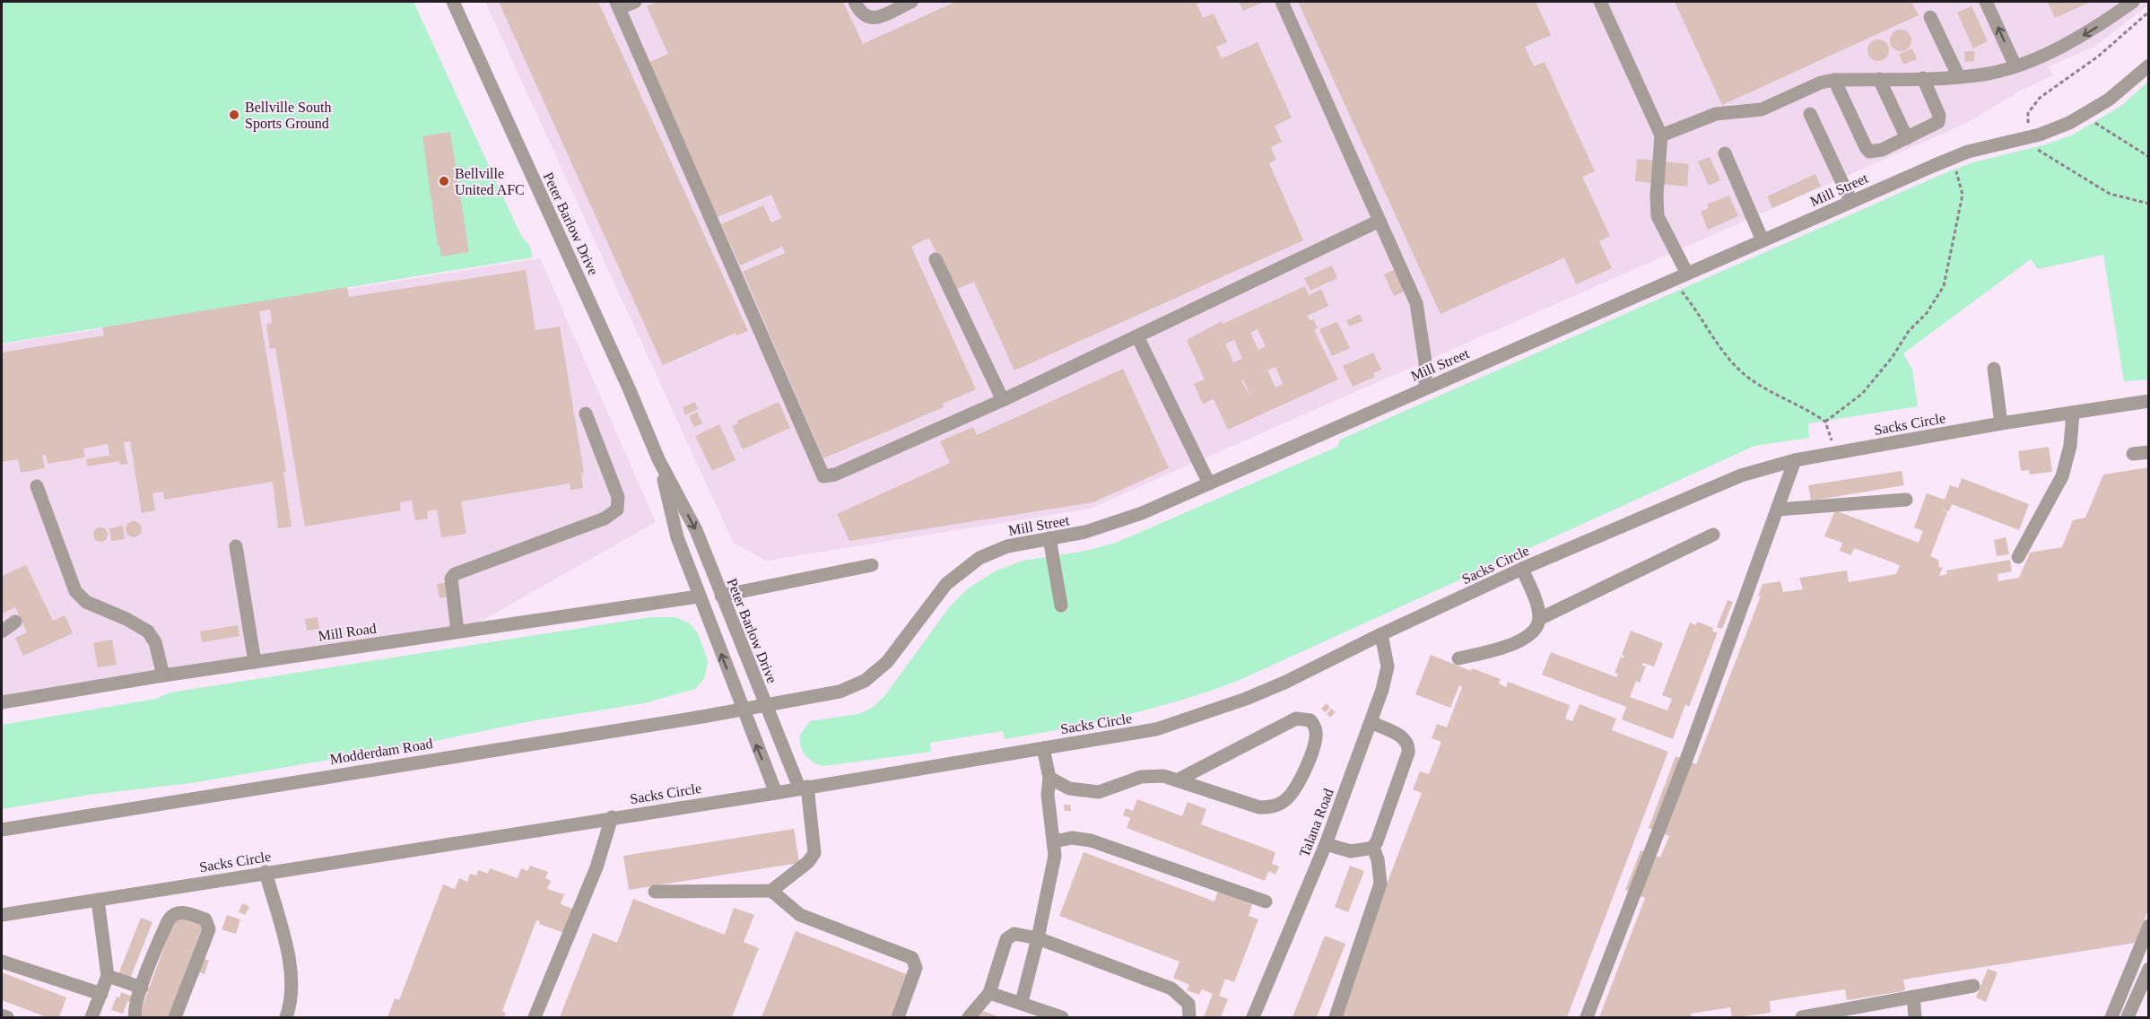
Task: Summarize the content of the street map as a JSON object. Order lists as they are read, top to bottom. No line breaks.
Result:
{"streets":{"street":["Mill Street","Peter Barlow Drive","Sacks Circle","Mill Road","Modderdam Road","Talana Road"]},"crossings":[["Mill Street","Peter Barlow Drive"],["Mill Street","Modderdam Road"],["Peter Barlow Drive","Sacks Circle"],["Peter Barlow Drive","Mill Road"],["Peter Barlow Drive","Modderdam Road"],["Sacks Circle","Talana Road"]],"places":["Bellville South Sports Ground","Bellville United AFC"]}
